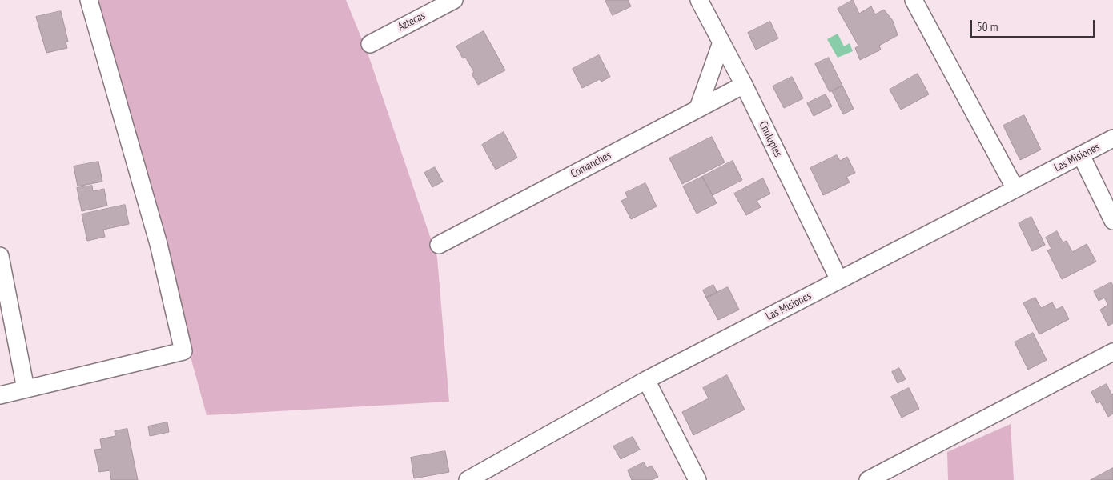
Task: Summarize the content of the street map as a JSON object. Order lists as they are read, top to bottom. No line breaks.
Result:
{"streets":{"street":["Aztecas","Chulupies","Las Misiones","Comanches"]},"crossings":[["Chulupies","Las Misiones"],["Chulupies","Comanches"]],"scale_bar":"50 m"}
